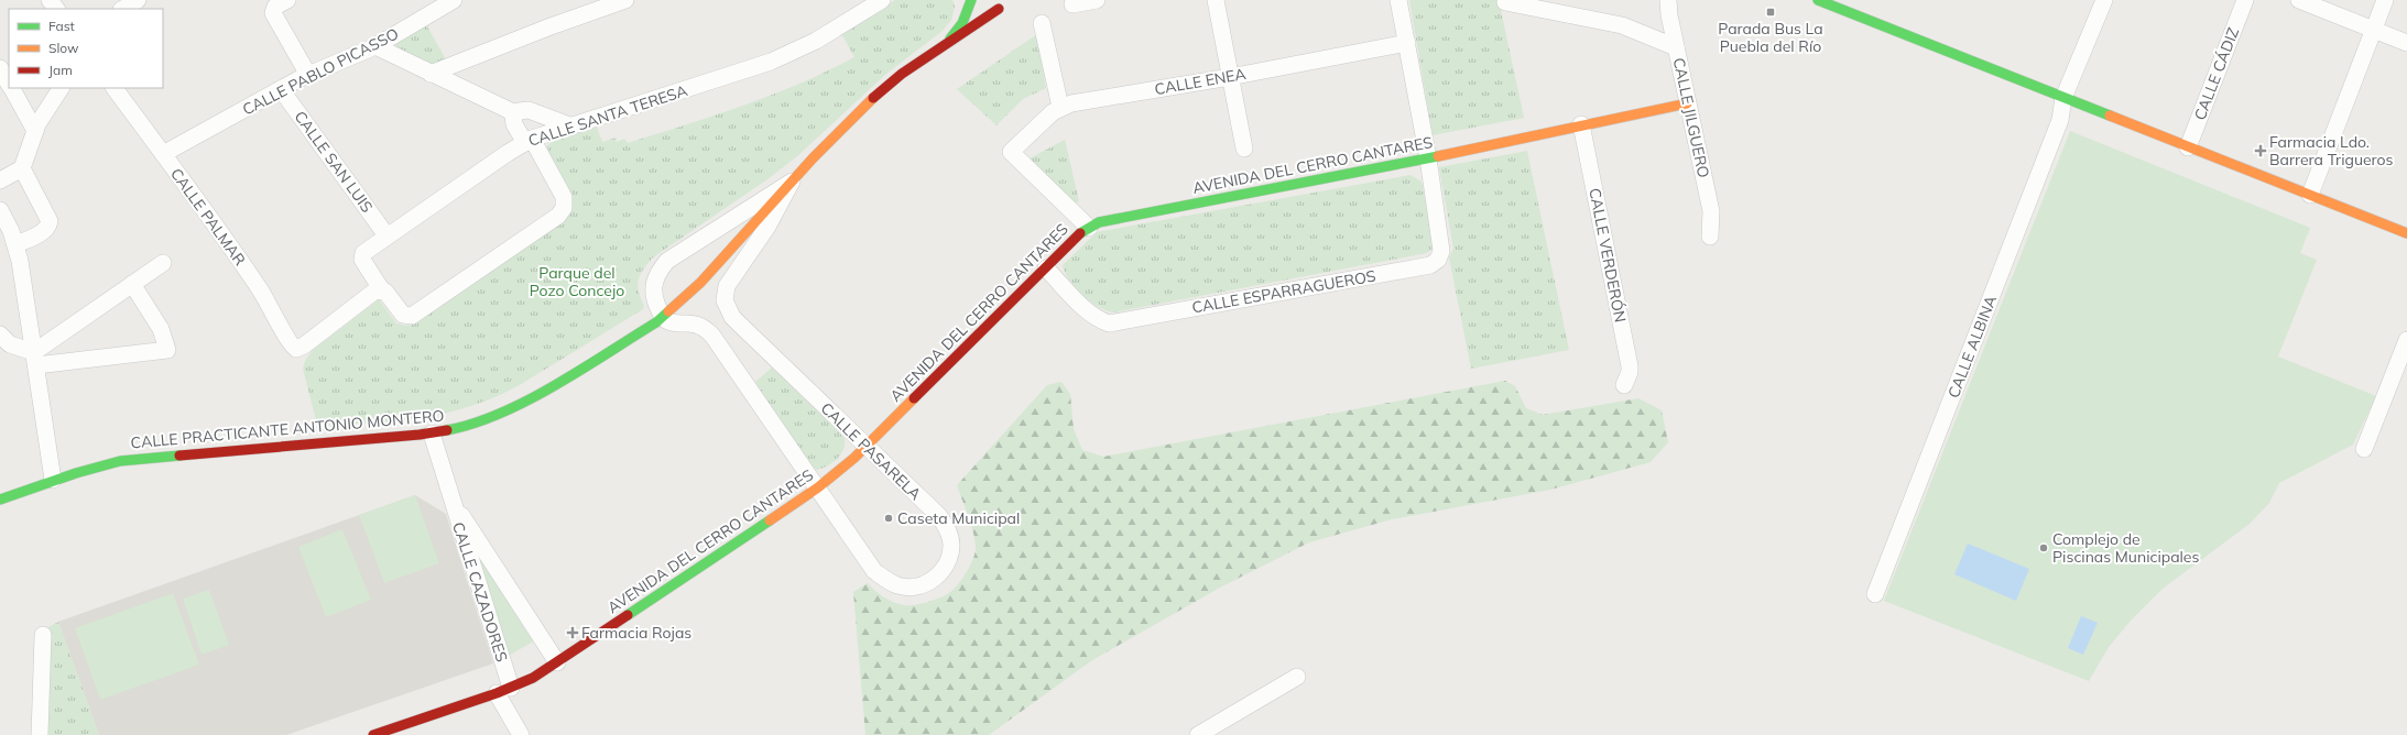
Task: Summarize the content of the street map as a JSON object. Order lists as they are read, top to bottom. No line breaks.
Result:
{"streets":{"main road":["AVENIDA DEL CERRO CANTARES","CALLE PRACTICANTE ANTONIO MONTERO"],"street":["CALLE PABLO PICASSO","CALLE CÁDIZ","CALLE ENEA","CALLE SANTA TERESA","CALLE JILGUERO","CALLE SAN LUIS","CALLE PALMAR","CALLE VERDERÓN","CALLE ESPARRAGUEROS","CALLE ALBINA","CALLE PASARELA","CALLE CAZADORES"]},"crossings":[["CALLE PABLO PICASSO","CALLE SAN LUIS"],["CALLE PABLO PICASSO","CALLE PALMAR"],["CALLE ENEA","CALLE ESPARRAGUEROS"],["CALLE SANTA TERESA","CALLE SAN LUIS"],["CALLE SANTA TERESA","CALLE PALMAR"],["CALLE JILGUERO","AVENIDA DEL CERRO CANTARES"],["AVENIDA DEL CERRO CANTARES","CALLE VERDERÓN"],["AVENIDA DEL CERRO CANTARES","CALLE ESPARRAGUEROS"],["AVENIDA DEL CERRO CANTARES","CALLE PASARELA"],["AVENIDA DEL CERRO CANTARES","CALLE CAZADORES"],["CALLE PRACTICANTE ANTONIO MONTERO","CALLE PASARELA"],["CALLE PRACTICANTE ANTONIO MONTERO","CALLE CAZADORES"]],"parks":["Parque del Pozo Concejo"],"places":{"transit":["Parada Bus La Puebla del Río"],"health":["Farmacia Ldo. Barrera Trigueros","Farmacia Rojas"],"other":["Caseta Municipal","Complejo de Piscinas Municipales"]},"legend":["Fast","Slow","Jam"]}
